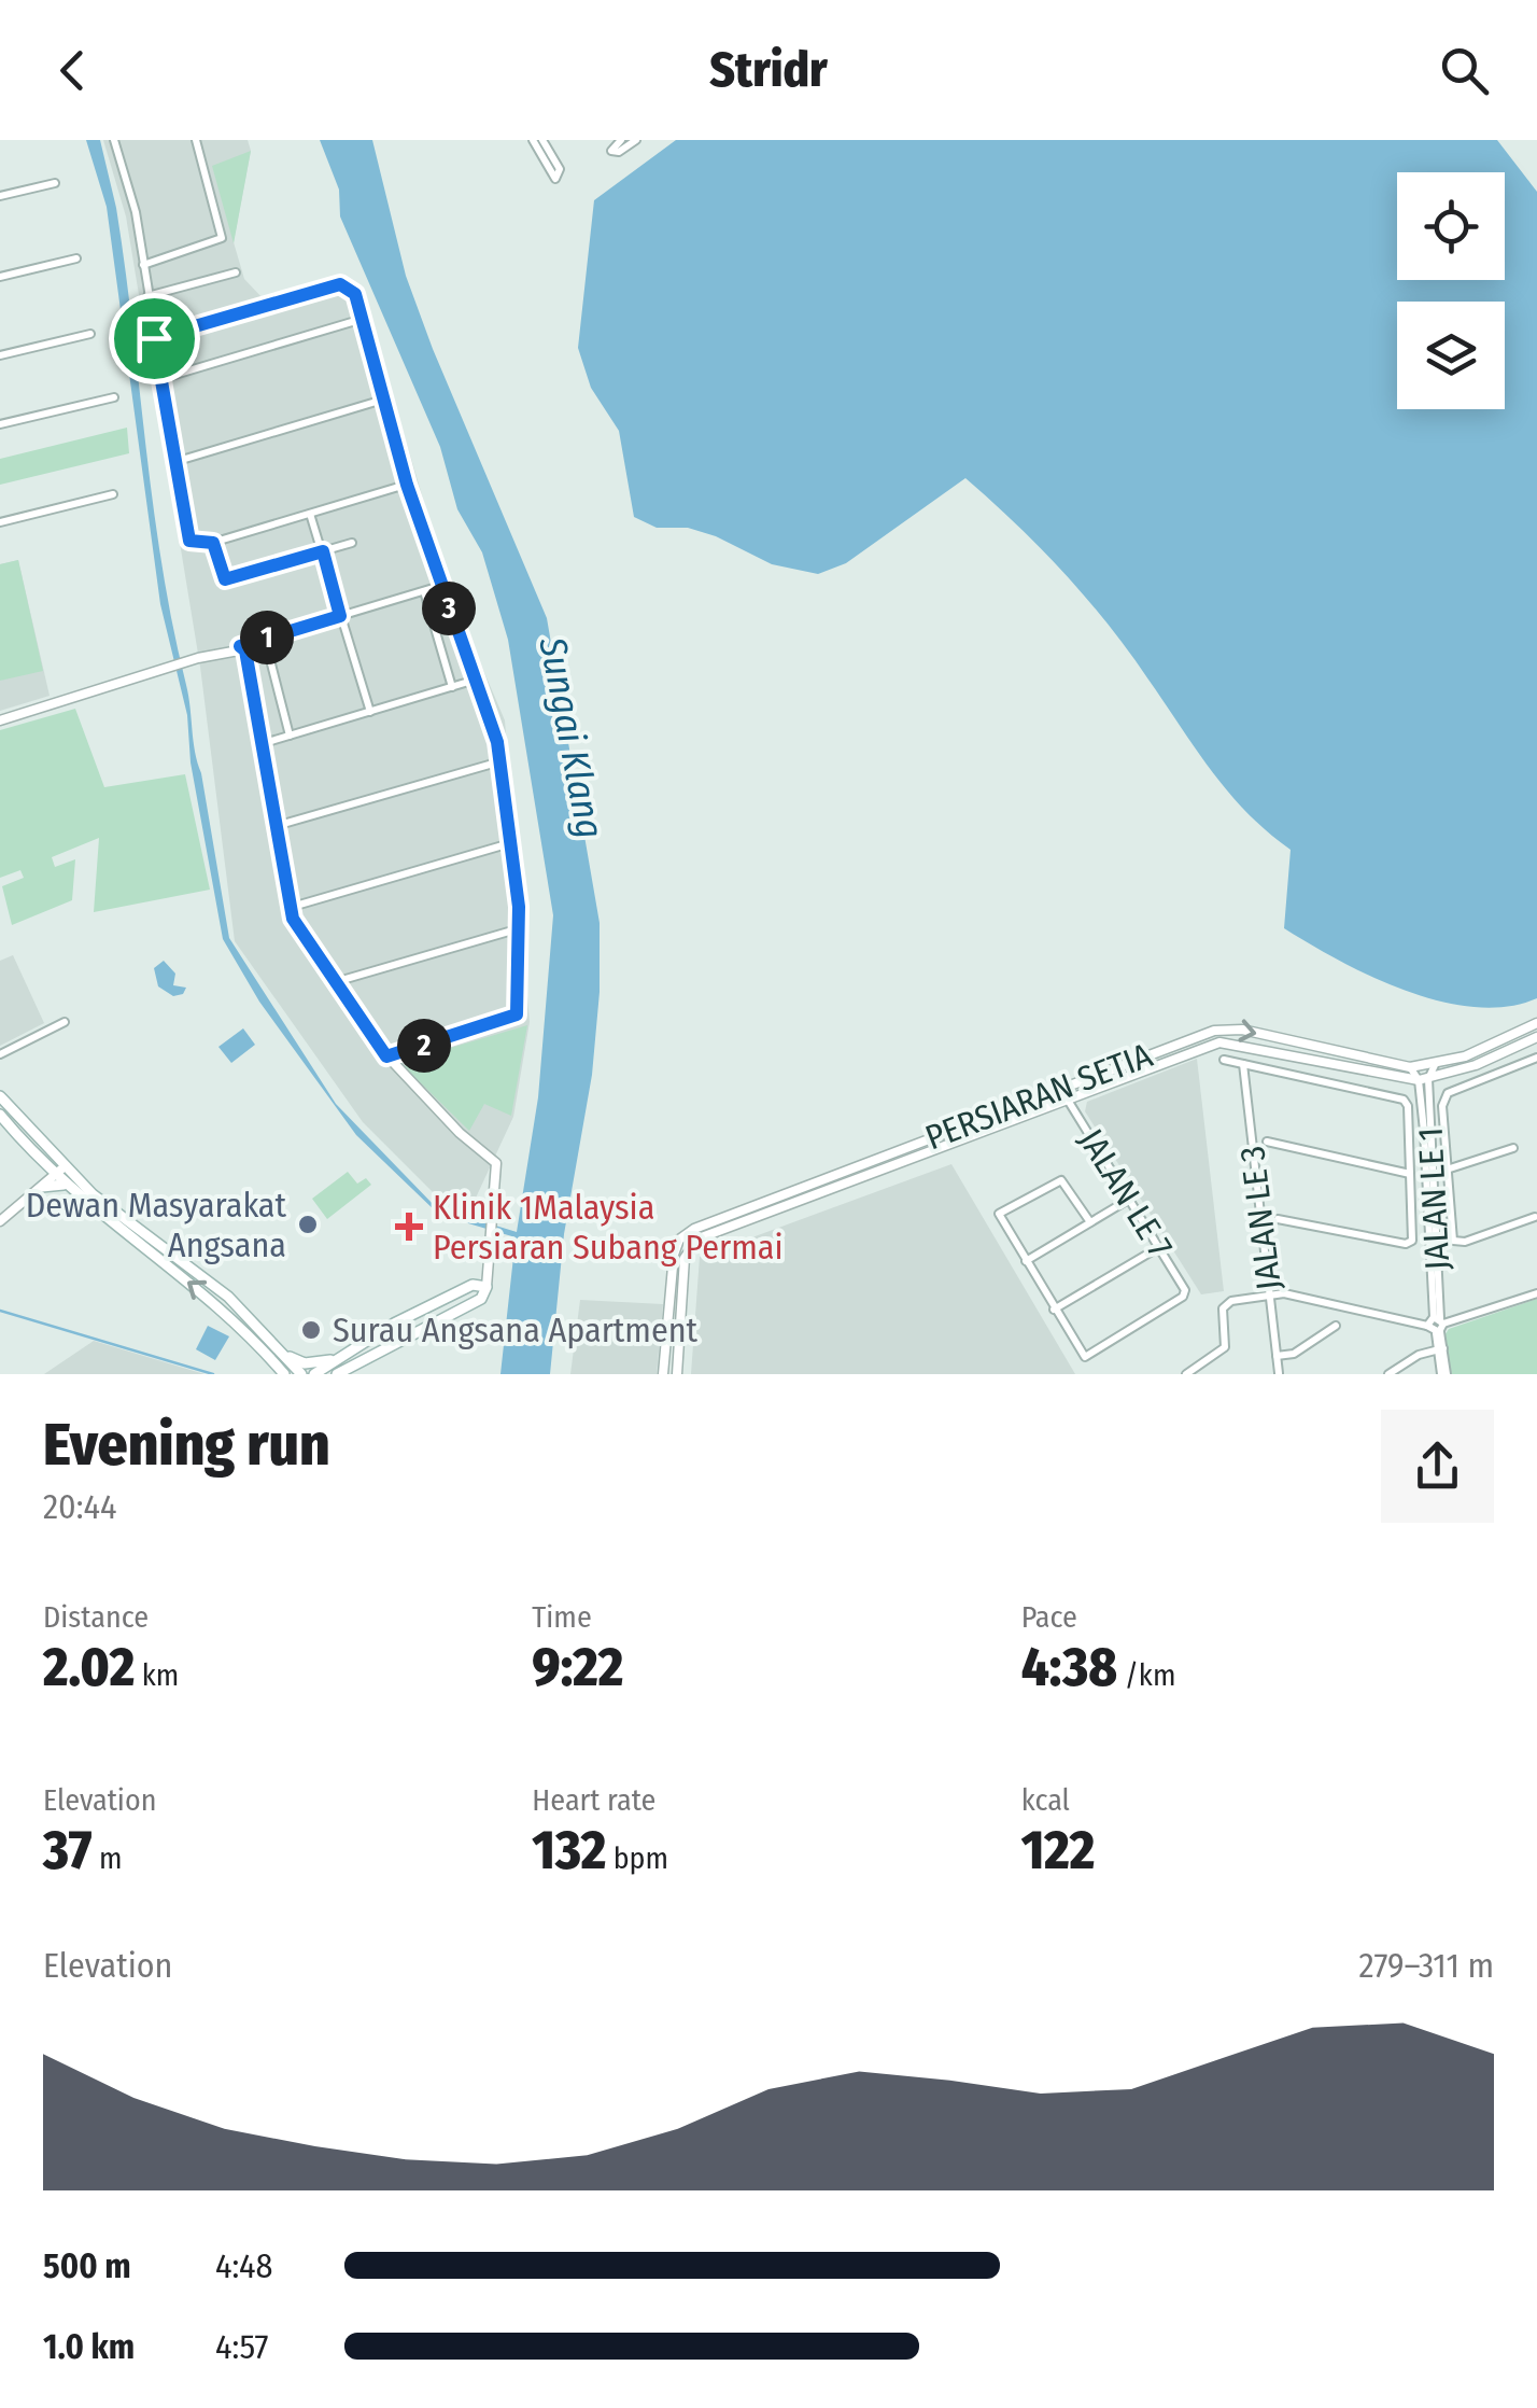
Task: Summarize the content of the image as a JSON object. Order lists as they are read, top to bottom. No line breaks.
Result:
{"streets":{"street":["PERSIARAN SETIA","JALAN LE 7","JALAN LE 1","JALAN LE 3"]},"crossings":[["PERSIARAN SETIA","JALAN LE 7"],["PERSIARAN SETIA","JALAN LE 1"]],"water":["Sungai Klang"],"places":{"other":["Dewan Masyarakat Angsana","Surau Angsana Apartment"],"health":["Klinik 1Malaysia Persiaran Subang Permai"]},"page":{"header":"Stridr","pins":["3","1","2"],"heading":["Evening run","20:44"],"stats":[["Distance","2.02 km"],["Time","9:22"],["Pace","4:38 /km"],["Elevation","37 m"],["Heart rate","132 bpm"],["kcal","122"]],"chart":["Elevation","279–311 m"],"list":[{"name":"500 m","note":"4:48"},{"name":"1.0 km","note":"4:57"}]}}
